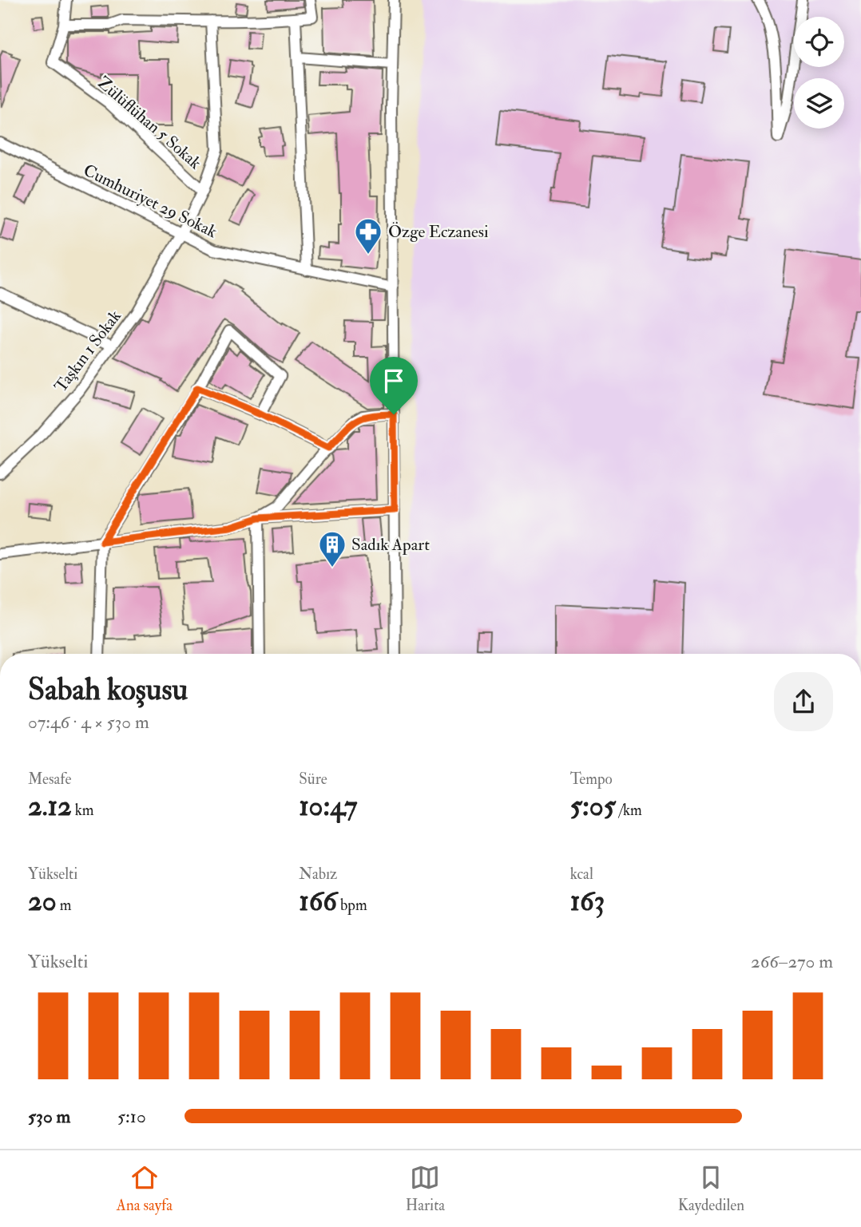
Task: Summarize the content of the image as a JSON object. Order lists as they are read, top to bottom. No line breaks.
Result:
{"streets":{"street":["Zülüflühan 5 Sokak","Cumhuriyet 29 Sokak","Taşkın 1 Sokak"]},"crossings":[["Zülüflühan 5 Sokak","Taşkın 1 Sokak"],["Cumhuriyet 29 Sokak","Taşkın 1 Sokak"]],"places":{"pharmacy":["Özge Eczanesi"],"building":["Sadık Apart"]},"page":{"heading":["Sabah koşusu","07:46 · 4 × 530 m"],"stats":[["Mesafe","2.12 km"],["Süre","10:47"],["Tempo","5:05 /km"],["Yükselti","20 m"],["Nabız","166 bpm"],["kcal","163"]],"chart":["Yükselti","266–270 m"],"list":[{"name":"530 m","note":"5:10"}],"tabs":["Ana sayfa","Harita","Kaydedilen"]}}
